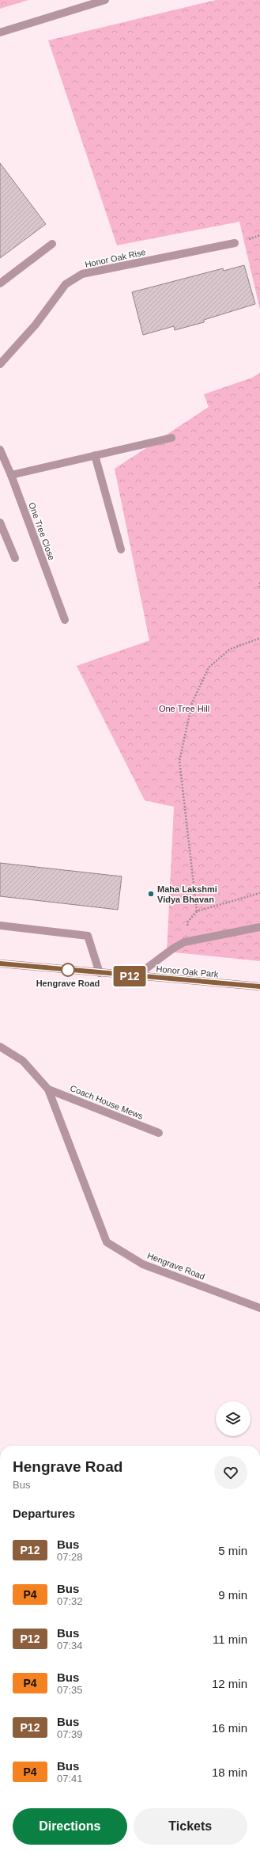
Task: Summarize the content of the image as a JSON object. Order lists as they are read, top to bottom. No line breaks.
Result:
{"streets":{"main road":["Honor Oak Park"],"street":["Honor Oak Rise","One Tree Close","Coach House Mews","Hengrave Road"]},"crossings":[["Coach House Mews","Hengrave Road"]],"parks":["One Tree Hill"],"places":["Maha Lakshmi Vidya Bhavan","Hengrave Road"],"lines":["bus line P12"],"page":{"on_map":"P12","heading":[["Hengrave Road","Bus"],"Departures"],"list":[{"mark":"P12","name":"Bus","note":"07:28","value":"5 min"},{"mark":"P4","name":"Bus","note":"07:32","value":"9 min"},{"mark":"P12","name":"Bus","note":"07:34","value":"11 min"},{"mark":"P4","name":"Bus","note":"07:35","value":"12 min"},{"mark":"P12","name":"Bus","note":"07:39","value":"16 min"},{"mark":"P4","name":"Bus","note":"07:41","value":"18 min"}],"buttons":["Directions","Tickets"]}}
